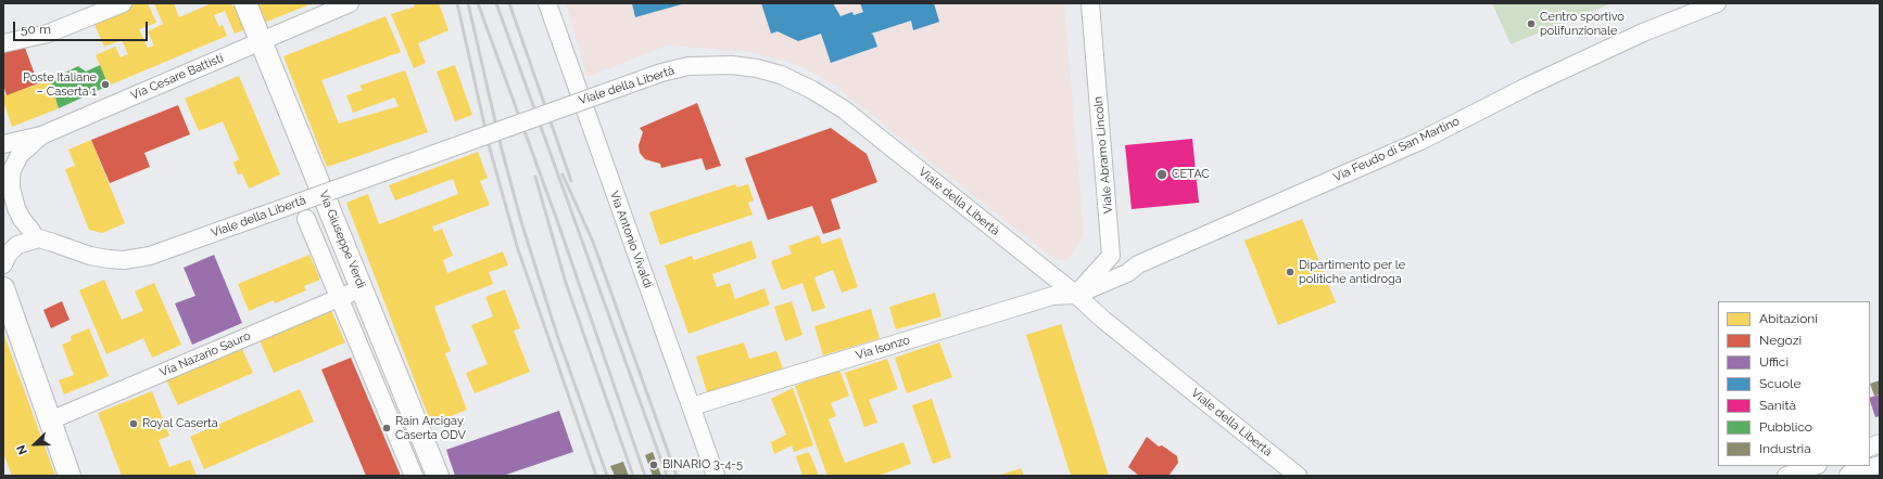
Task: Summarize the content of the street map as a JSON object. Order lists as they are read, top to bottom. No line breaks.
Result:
{"streets":{"main road":["Via Giuseppe Verdi"],"street":["Via Cesare Battisti","Viale della Libertà","Via Feudo di San Martino","Viale Abramo Lincoln","Via Antonio Vivaldi","Via Isonzo","Via Nazario Sauro"]},"crossings":[["Via Cesare Battisti","Viale della Libertà"],["Via Cesare Battisti","Via Giuseppe Verdi"],["Viale della Libertà","Via Feudo di San Martino"],["Viale della Libertà","Viale Abramo Lincoln"],["Viale della Libertà","Via Isonzo"],["Via Feudo di San Martino","Viale Abramo Lincoln"],["Via Feudo di San Martino","Via Isonzo"],["Viale Abramo Lincoln","Via Isonzo"],["Via Giuseppe Verdi","Via Nazario Sauro"],["Via Antonio Vivaldi","Via Isonzo"]],"places":["Centro sportivo polifunzionale","Poste Italiane – Caserta 1","CETAC","Dipartimento per le politiche antidroga","Royal Caserta","Rain Arcigay Caserta ODV","BINARIO 3-4-5"],"legend":["Abitazioni","Negozi","Uffici","Scuole","Sanità","Pubblico","Industria"],"scale_bar":"50 m","north":"bottom left"}
